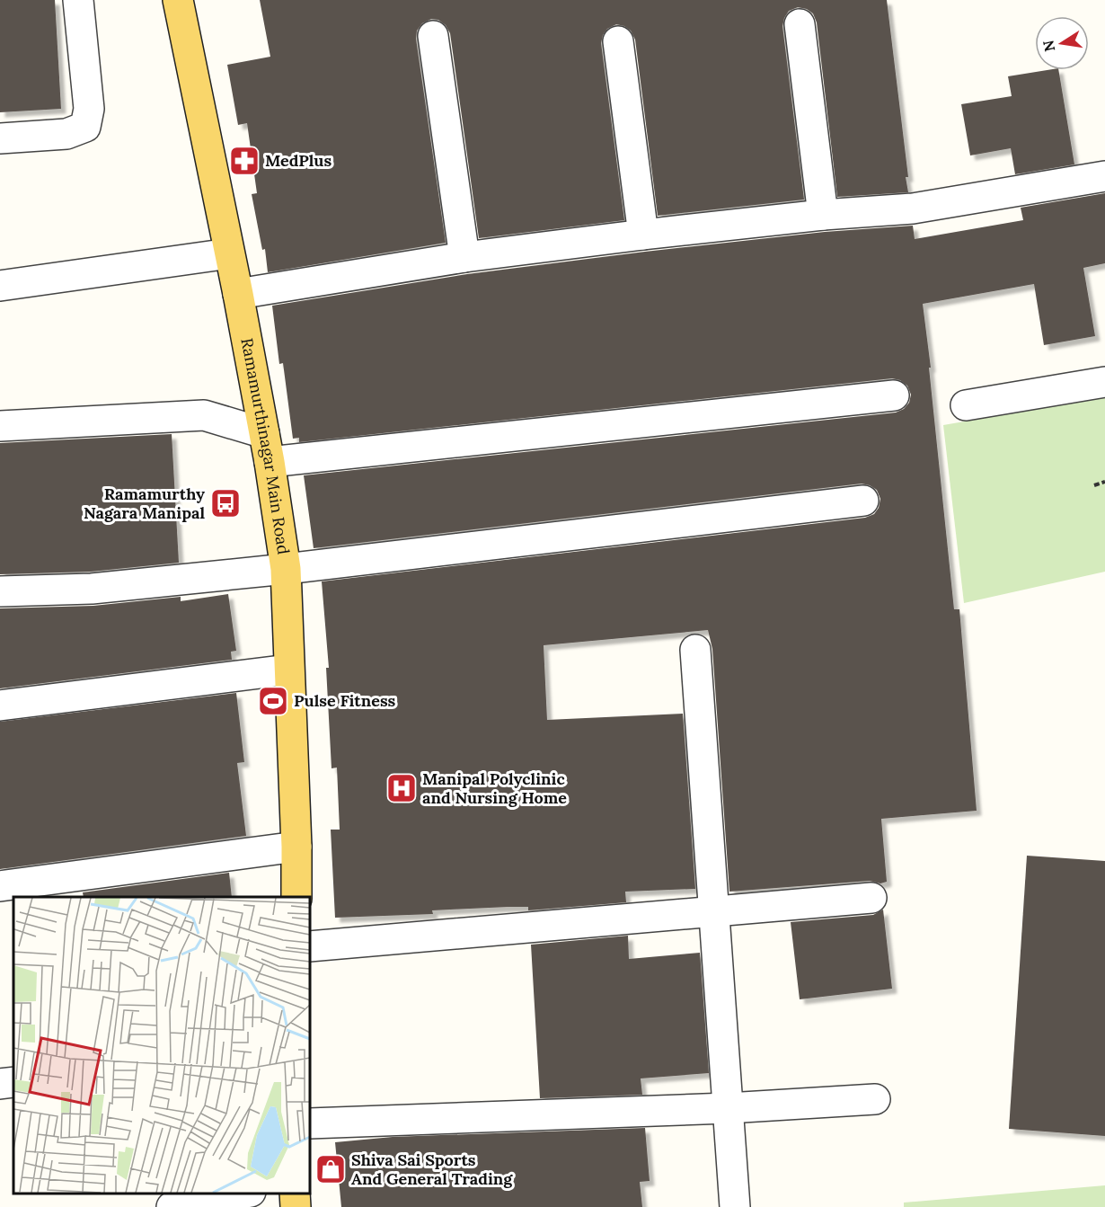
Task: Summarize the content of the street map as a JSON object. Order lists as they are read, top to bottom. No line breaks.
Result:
{"streets":{"main road":["Ramamurthinagar Main Road"]},"places":{"pharmacy":["MedPlus"],"bus stop":["Ramamurthy Nagara Manipal"],"sports":["Pulse Fitness"],"hospital":["Manipal Polyclinic and Nursing Home"],"shop":["Shiva Sai Sports And General Trading"]},"north":"left"}
